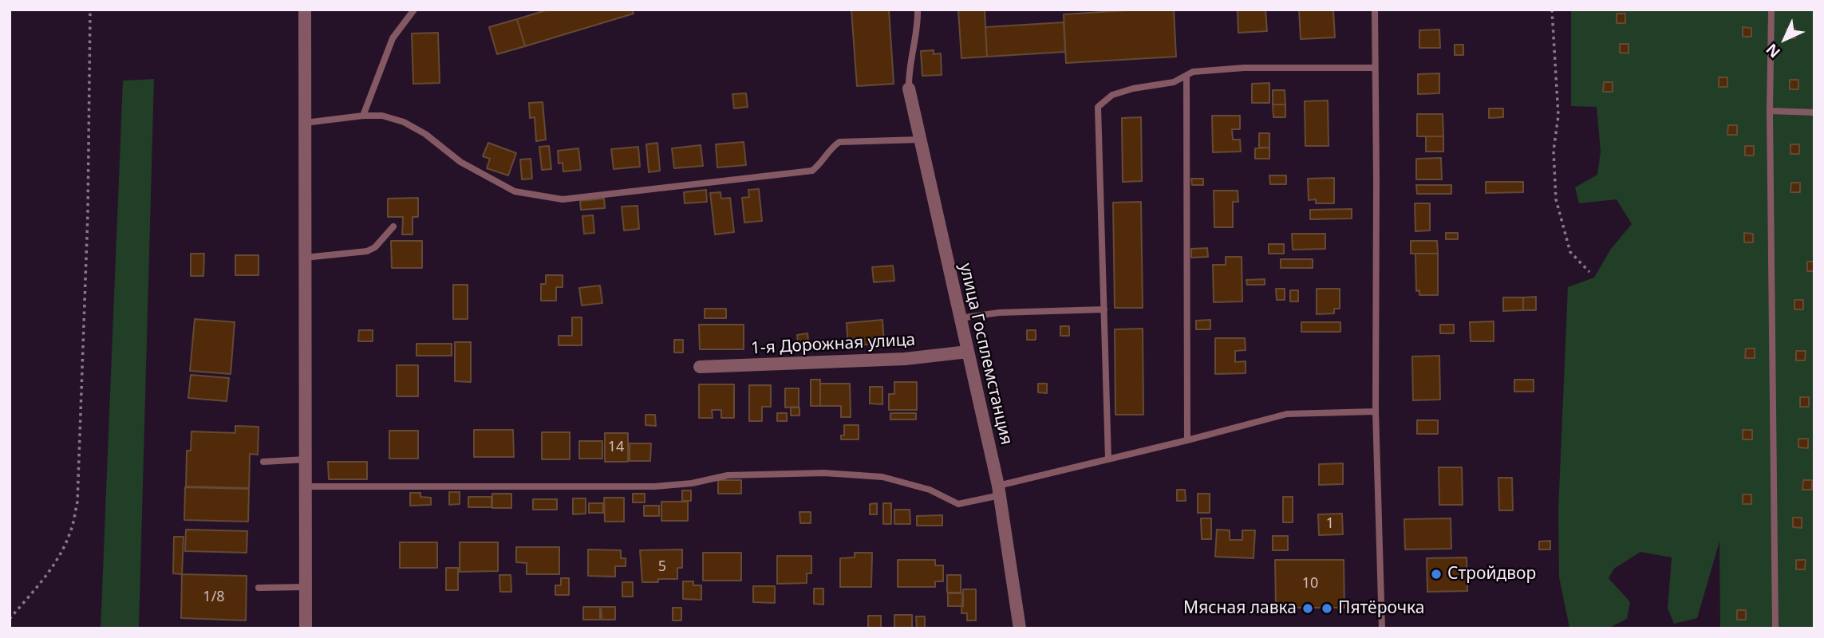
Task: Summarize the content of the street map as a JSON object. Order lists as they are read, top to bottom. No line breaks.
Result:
{"streets":{"street":["1-я Дорожная улица","улица Госплемстанция"]},"crossings":[["1-я Дорожная улица","улица Госплемстанция"]],"places":["Стройдвор","Мясная лавка","Пятёрочка"],"house_numbers":["14","1","5","10","1/8"],"north":"bottom left"}
